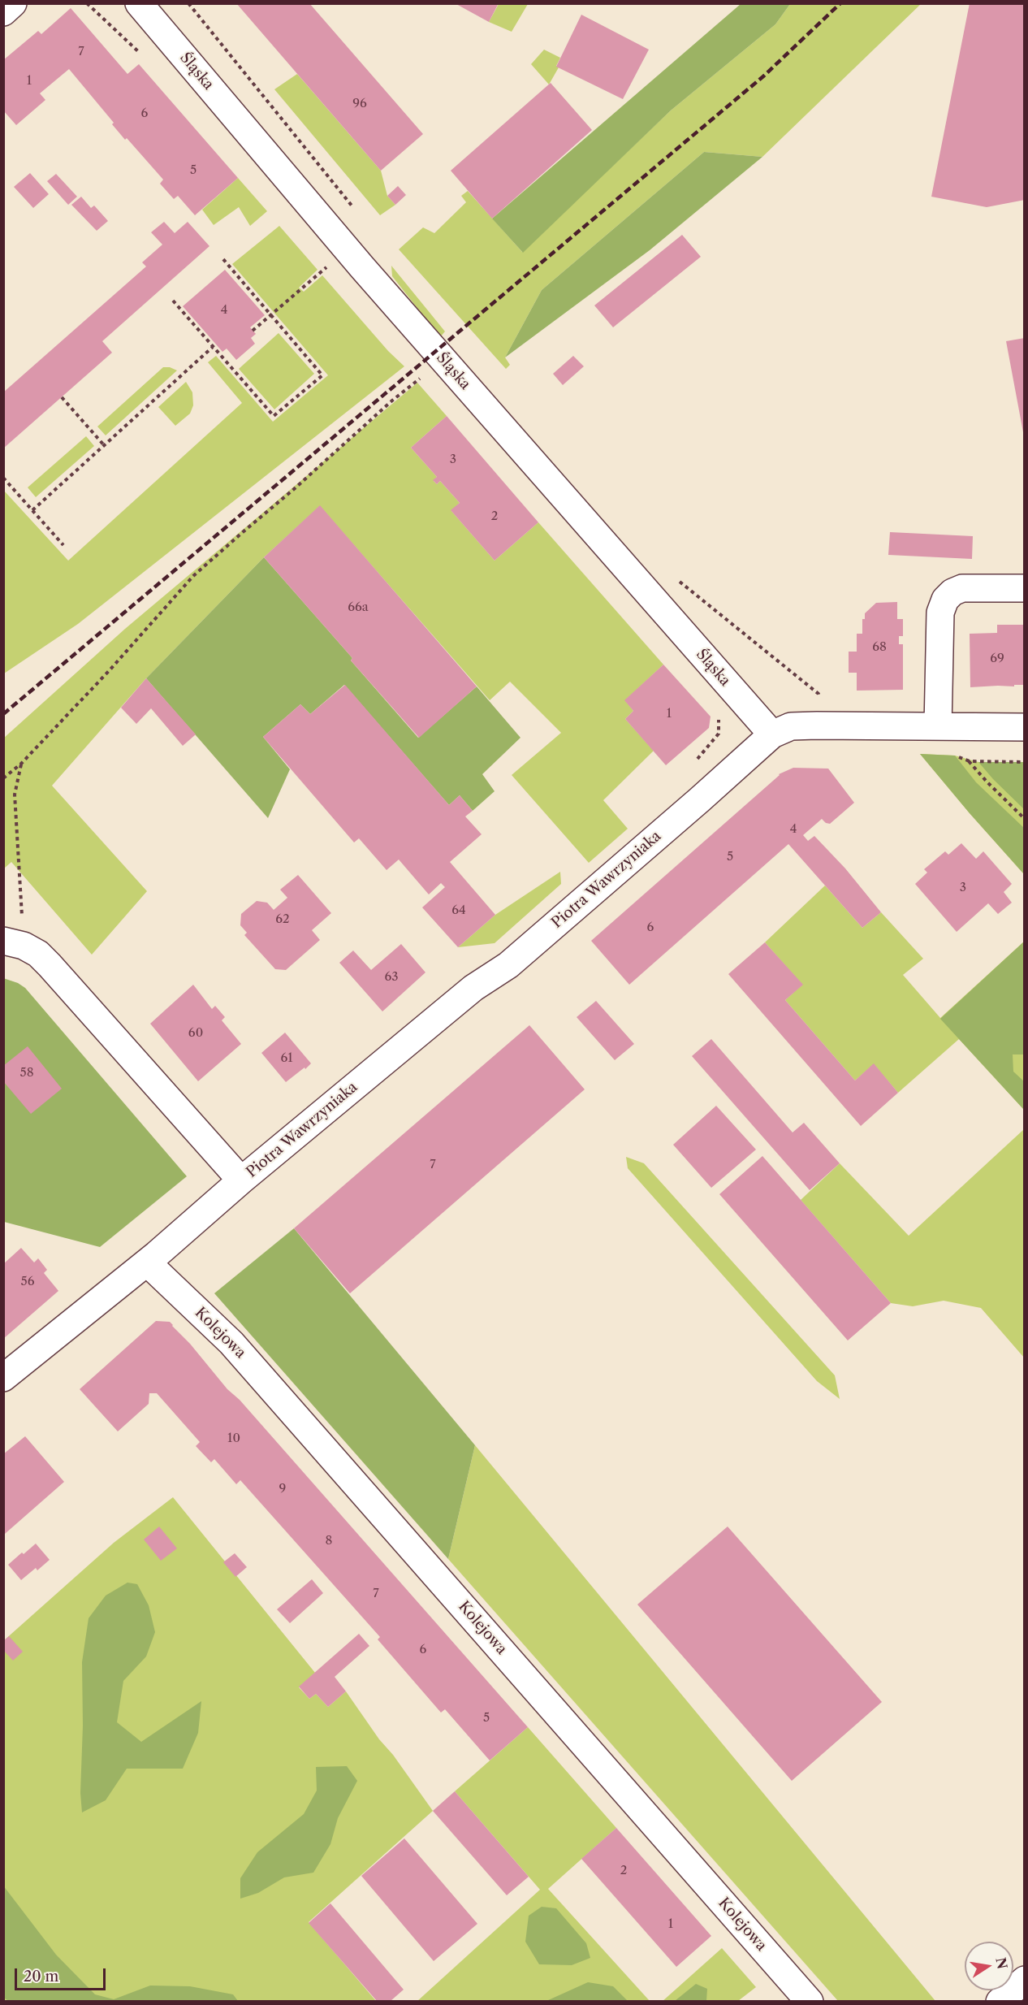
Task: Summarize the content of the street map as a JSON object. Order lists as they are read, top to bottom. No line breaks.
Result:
{"streets":{"street":["Śląska","Piotra Wawrzyniaka","Kolejowa"]},"crossings":[["Śląska","Piotra Wawrzyniaka"],["Piotra Wawrzyniaka","Kolejowa"]],"house_numbers":["7","1","96","6","5","4","3","2","66a","68","69","1","4","5","3","64","62","6","63","60","61","58","7","56","10","9","8","7","6","5","2","1"],"scale_bar":"20 m","north":"right"}
